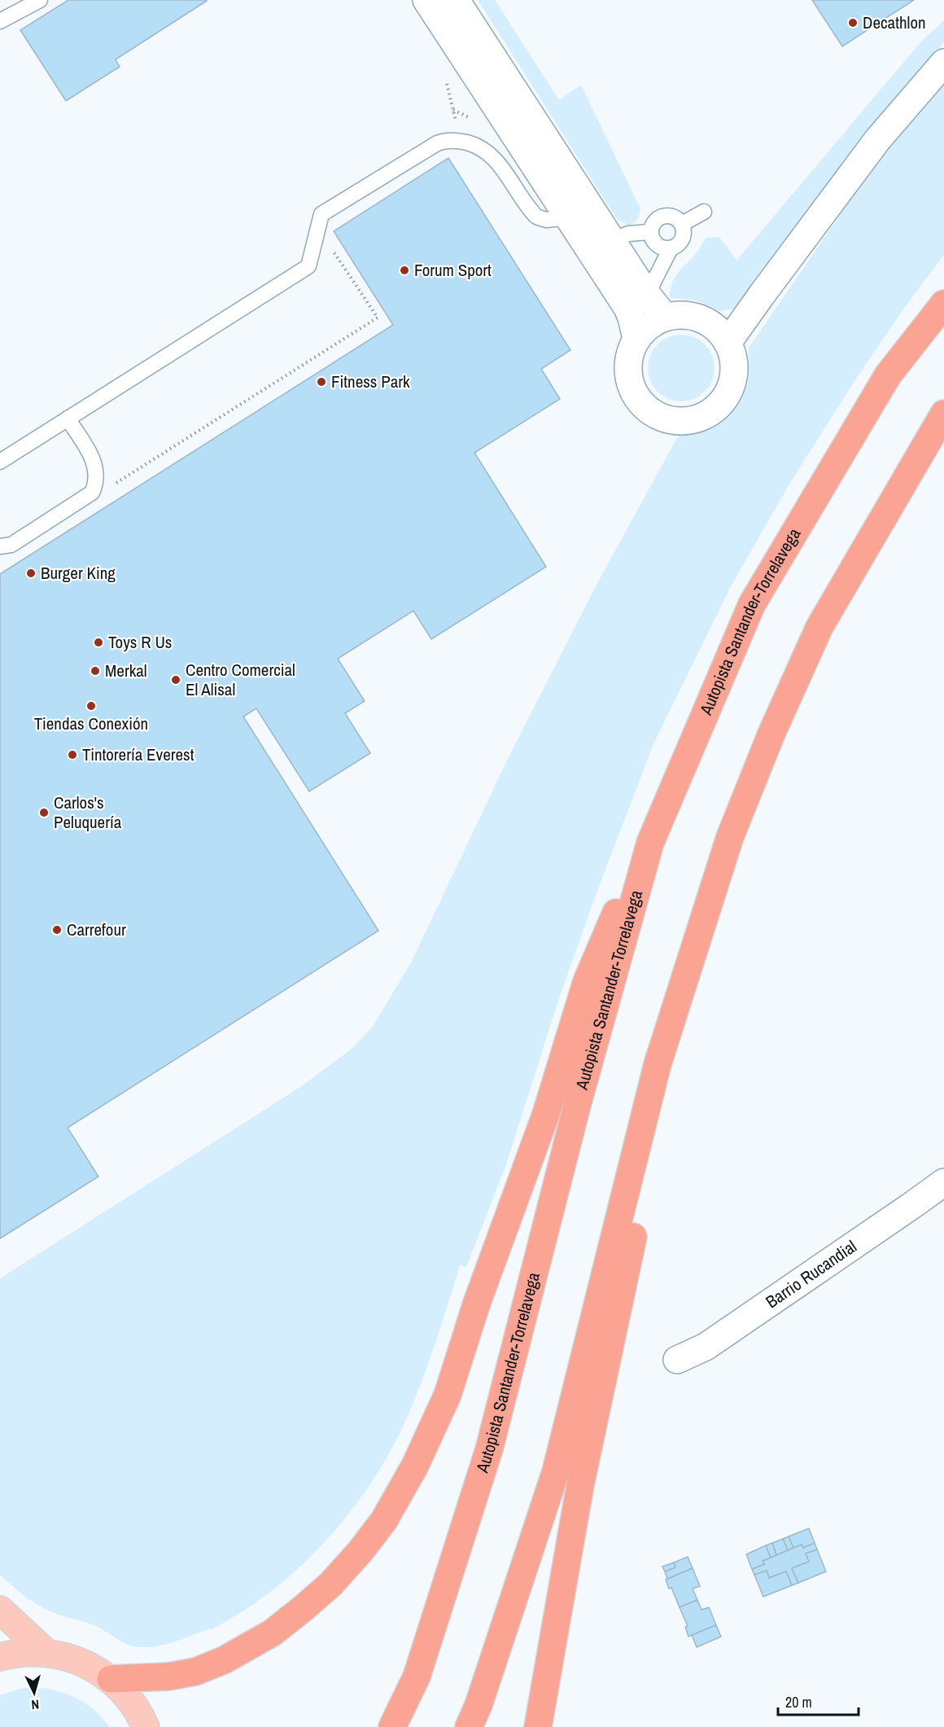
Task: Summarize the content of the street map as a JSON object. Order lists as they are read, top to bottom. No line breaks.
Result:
{"streets":{"highway":["Autopista Santander-Torrelavega"],"street":["Barrio Rucandial"]},"places":["Decathlon","Forum Sport","Fitness Park","Burger King","Toys R Us","Merkal","Centro Comercial El Alisal","Tiendas Conexión","Tintorería Everest","Carlos's Peluquería","Carrefour"],"scale_bar":"20 m","north":"bottom"}
